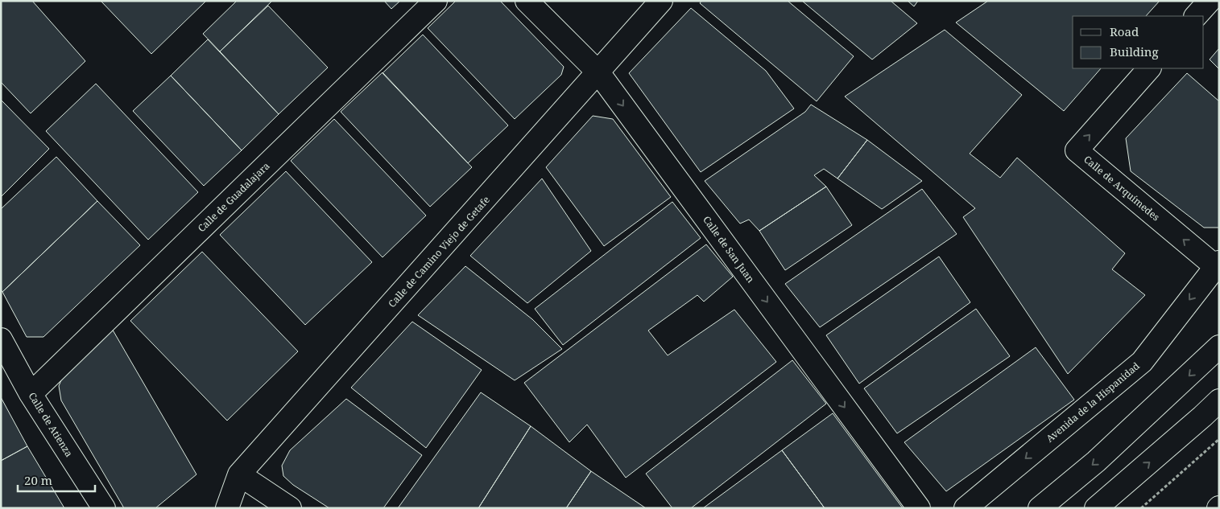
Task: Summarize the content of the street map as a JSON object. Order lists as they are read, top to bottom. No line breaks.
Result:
{"streets":{"street":["Calle de Arquímedes","Calle de Guadalajara","Calle de San Juan","Calle de Camino Viejo de Getafe","Avenida de la Hispanidad","Calle de Atienza"]},"crossings":[["Calle de Arquímedes","Avenida de la Hispanidad"],["Calle de Guadalajara","Calle de Atienza"],["Calle de San Juan","Calle de Camino Viejo de Getafe"]],"one_way":["Calle de San Juan"],"legend":["Road","Building"],"scale_bar":"20 m"}
